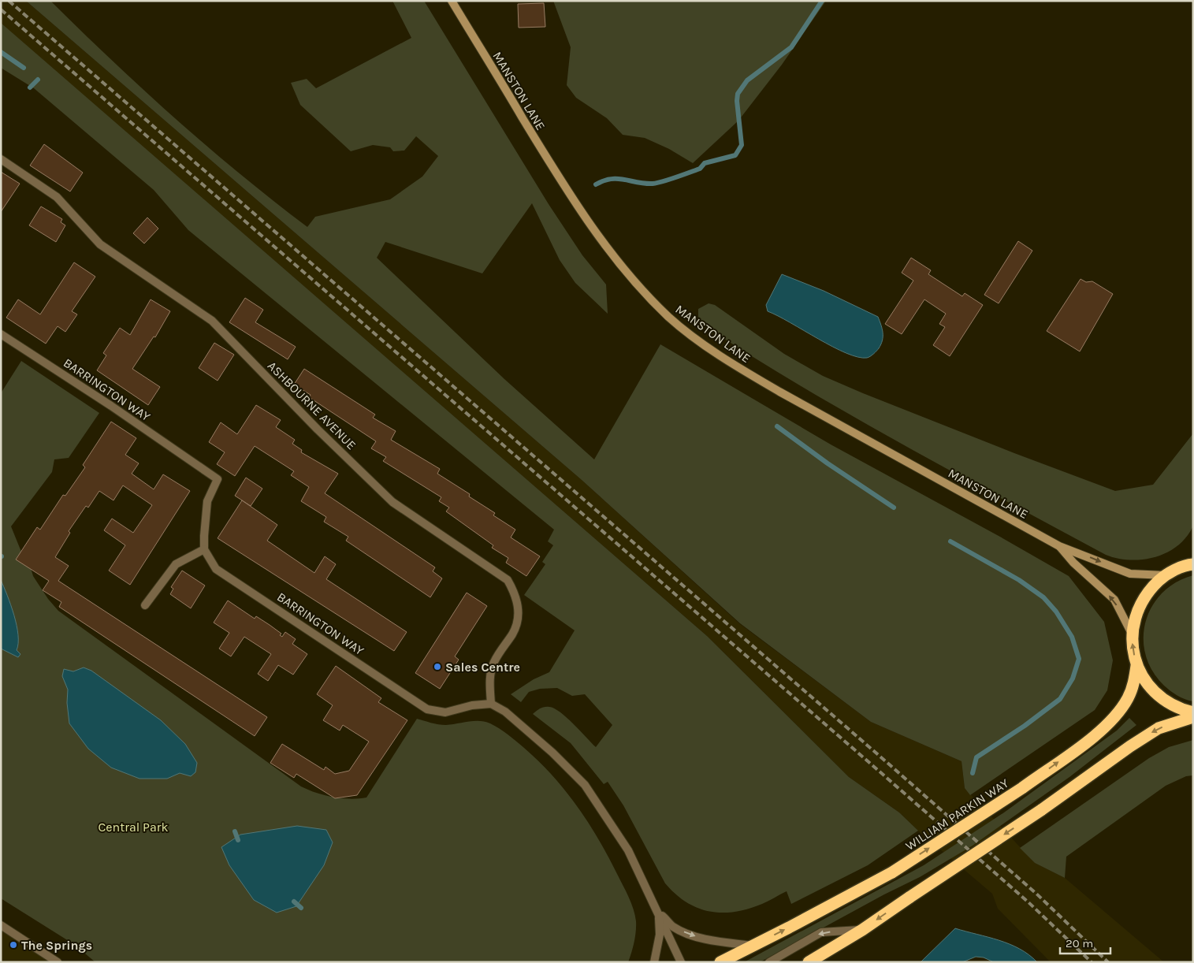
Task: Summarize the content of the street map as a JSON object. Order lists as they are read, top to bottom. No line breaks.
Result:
{"streets":{"highway":["WILLIAM PARKIN WAY"],"street":["MANSTON LANE","BARRINGTON WAY","ASHBOURNE AVENUE"]},"crossings":[["BARRINGTON WAY","ASHBOURNE AVENUE"]],"parks":["Central Park"],"places":["Sales Centre","The Springs"],"scale_bar":"20 m"}
